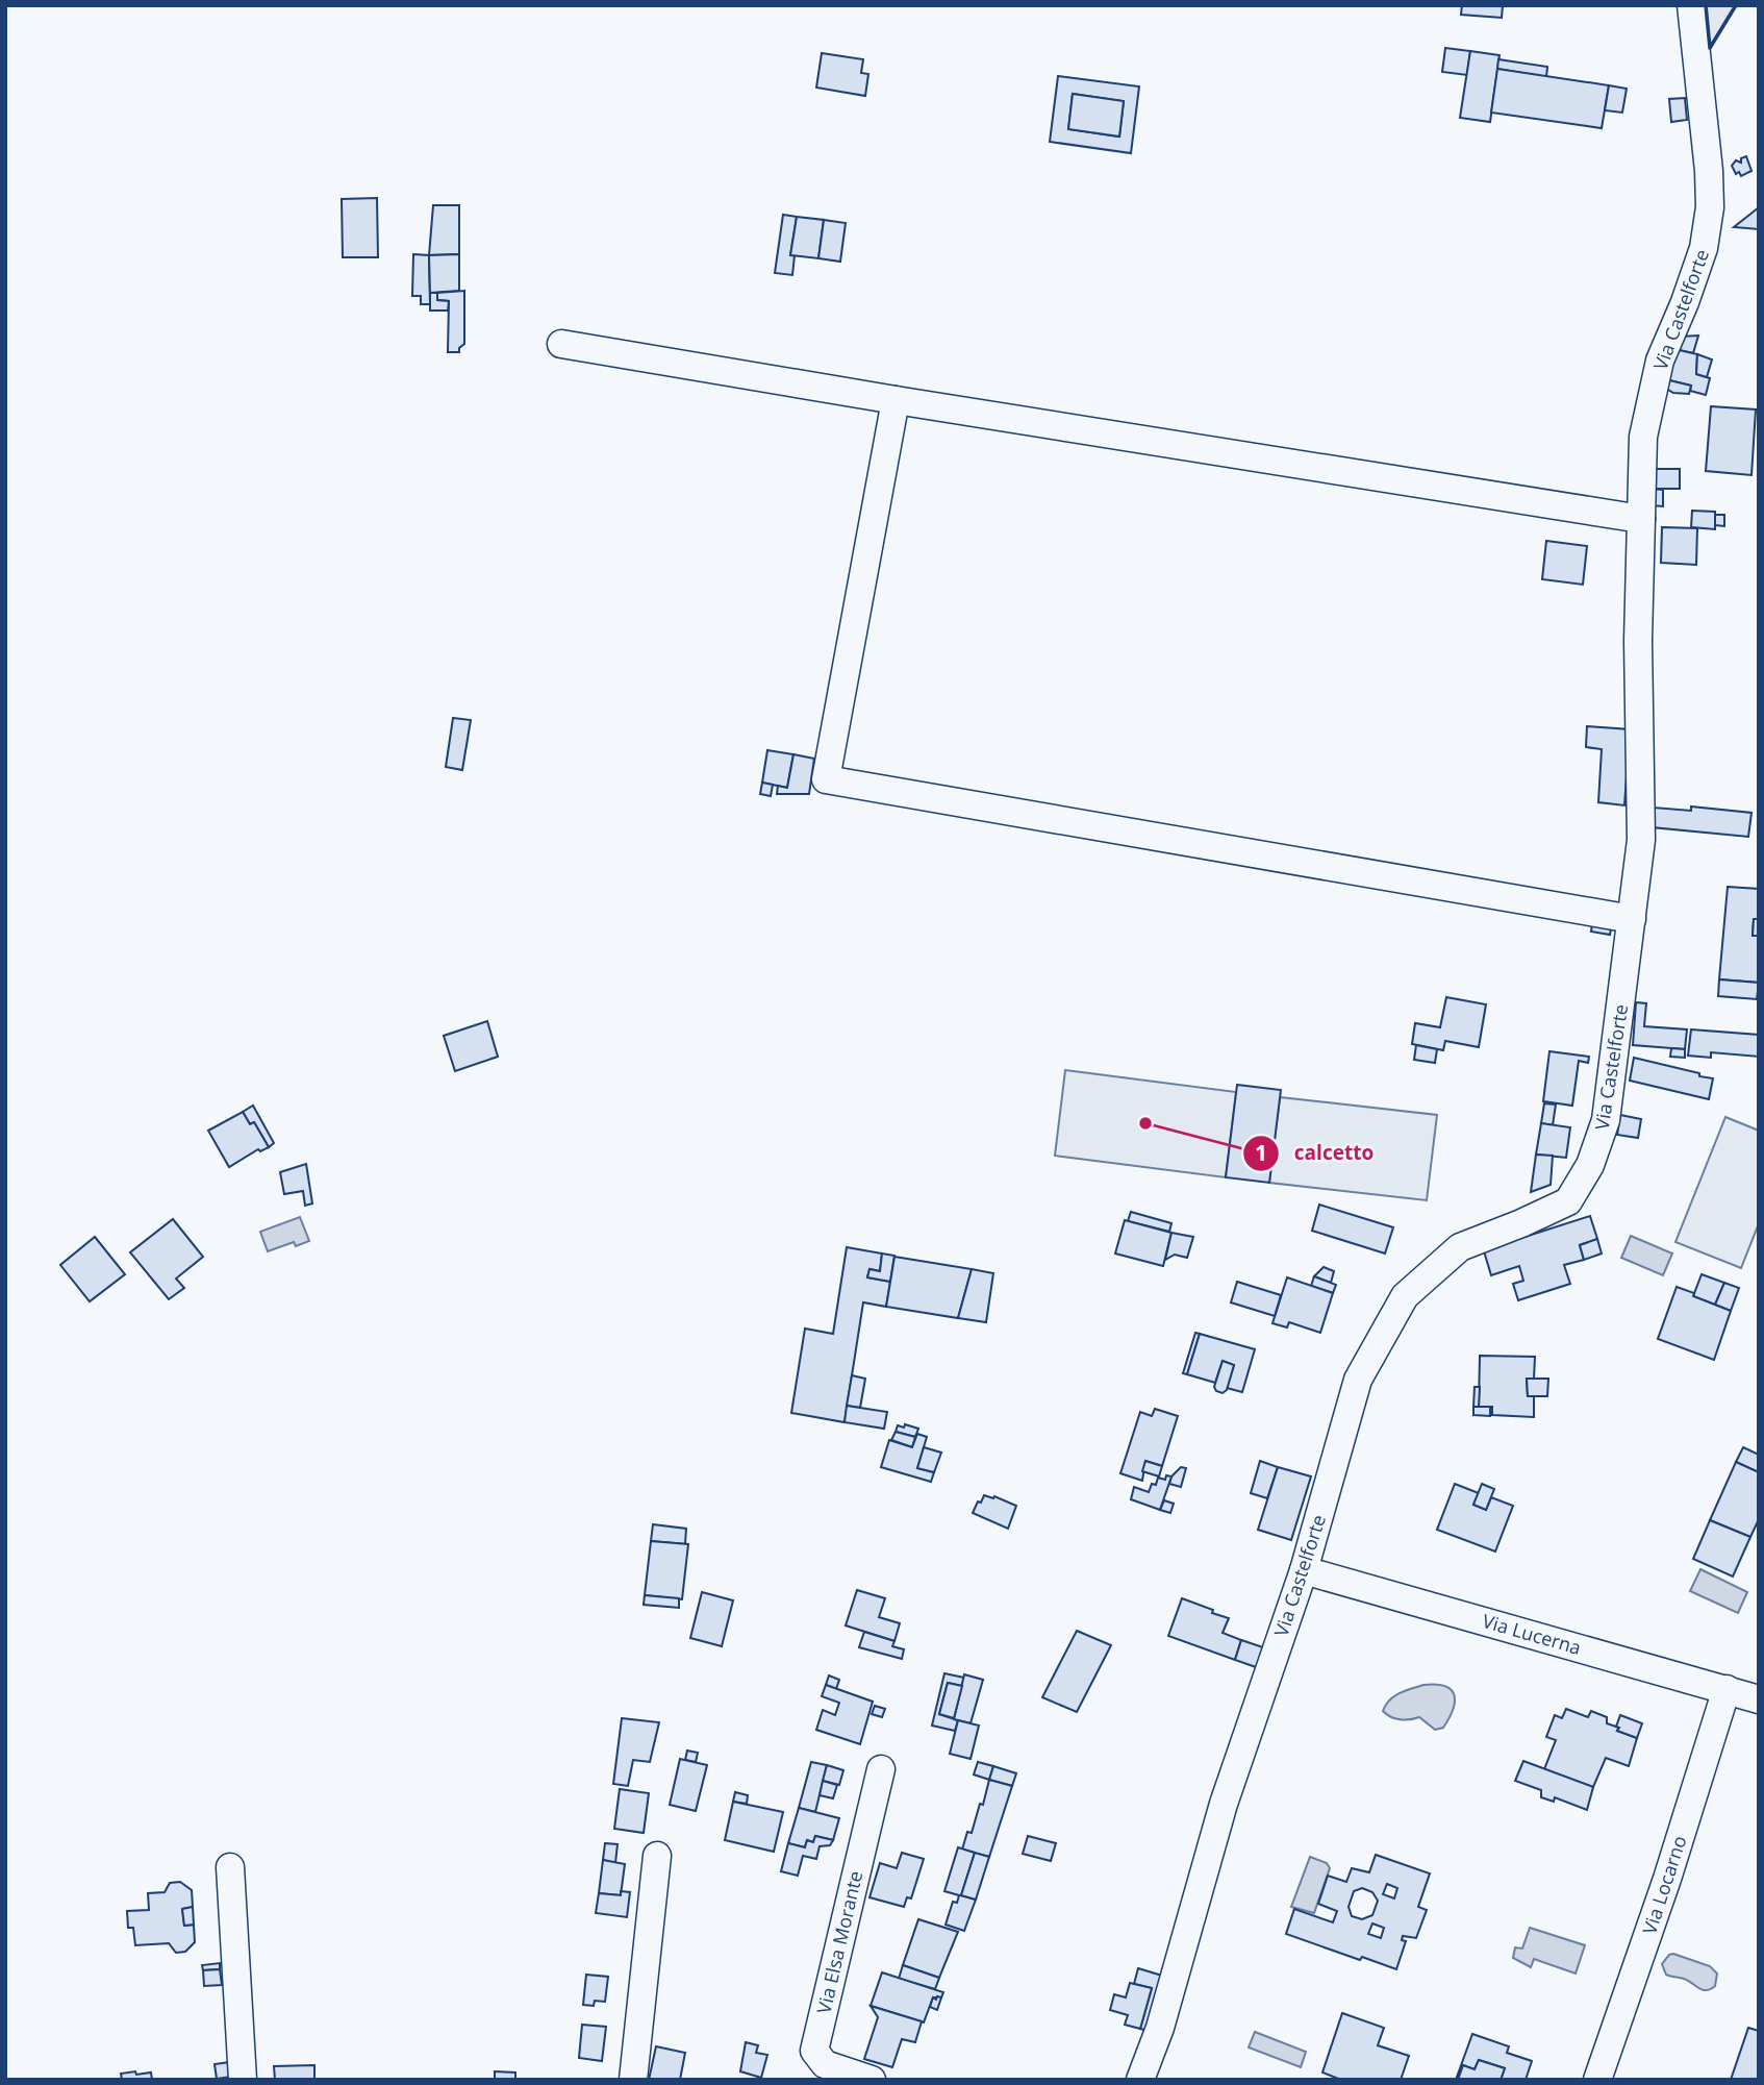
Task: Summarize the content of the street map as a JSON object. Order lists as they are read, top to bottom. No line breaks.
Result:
{"streets":{"street":["Via Castelforte","Via Lucerna","Via Locarno","Via Elsa Morante"]},"crossings":[["Via Castelforte","Via Lucerna"],["Via Lucerna","Via Locarno"]],"places":["calcetto"]}
